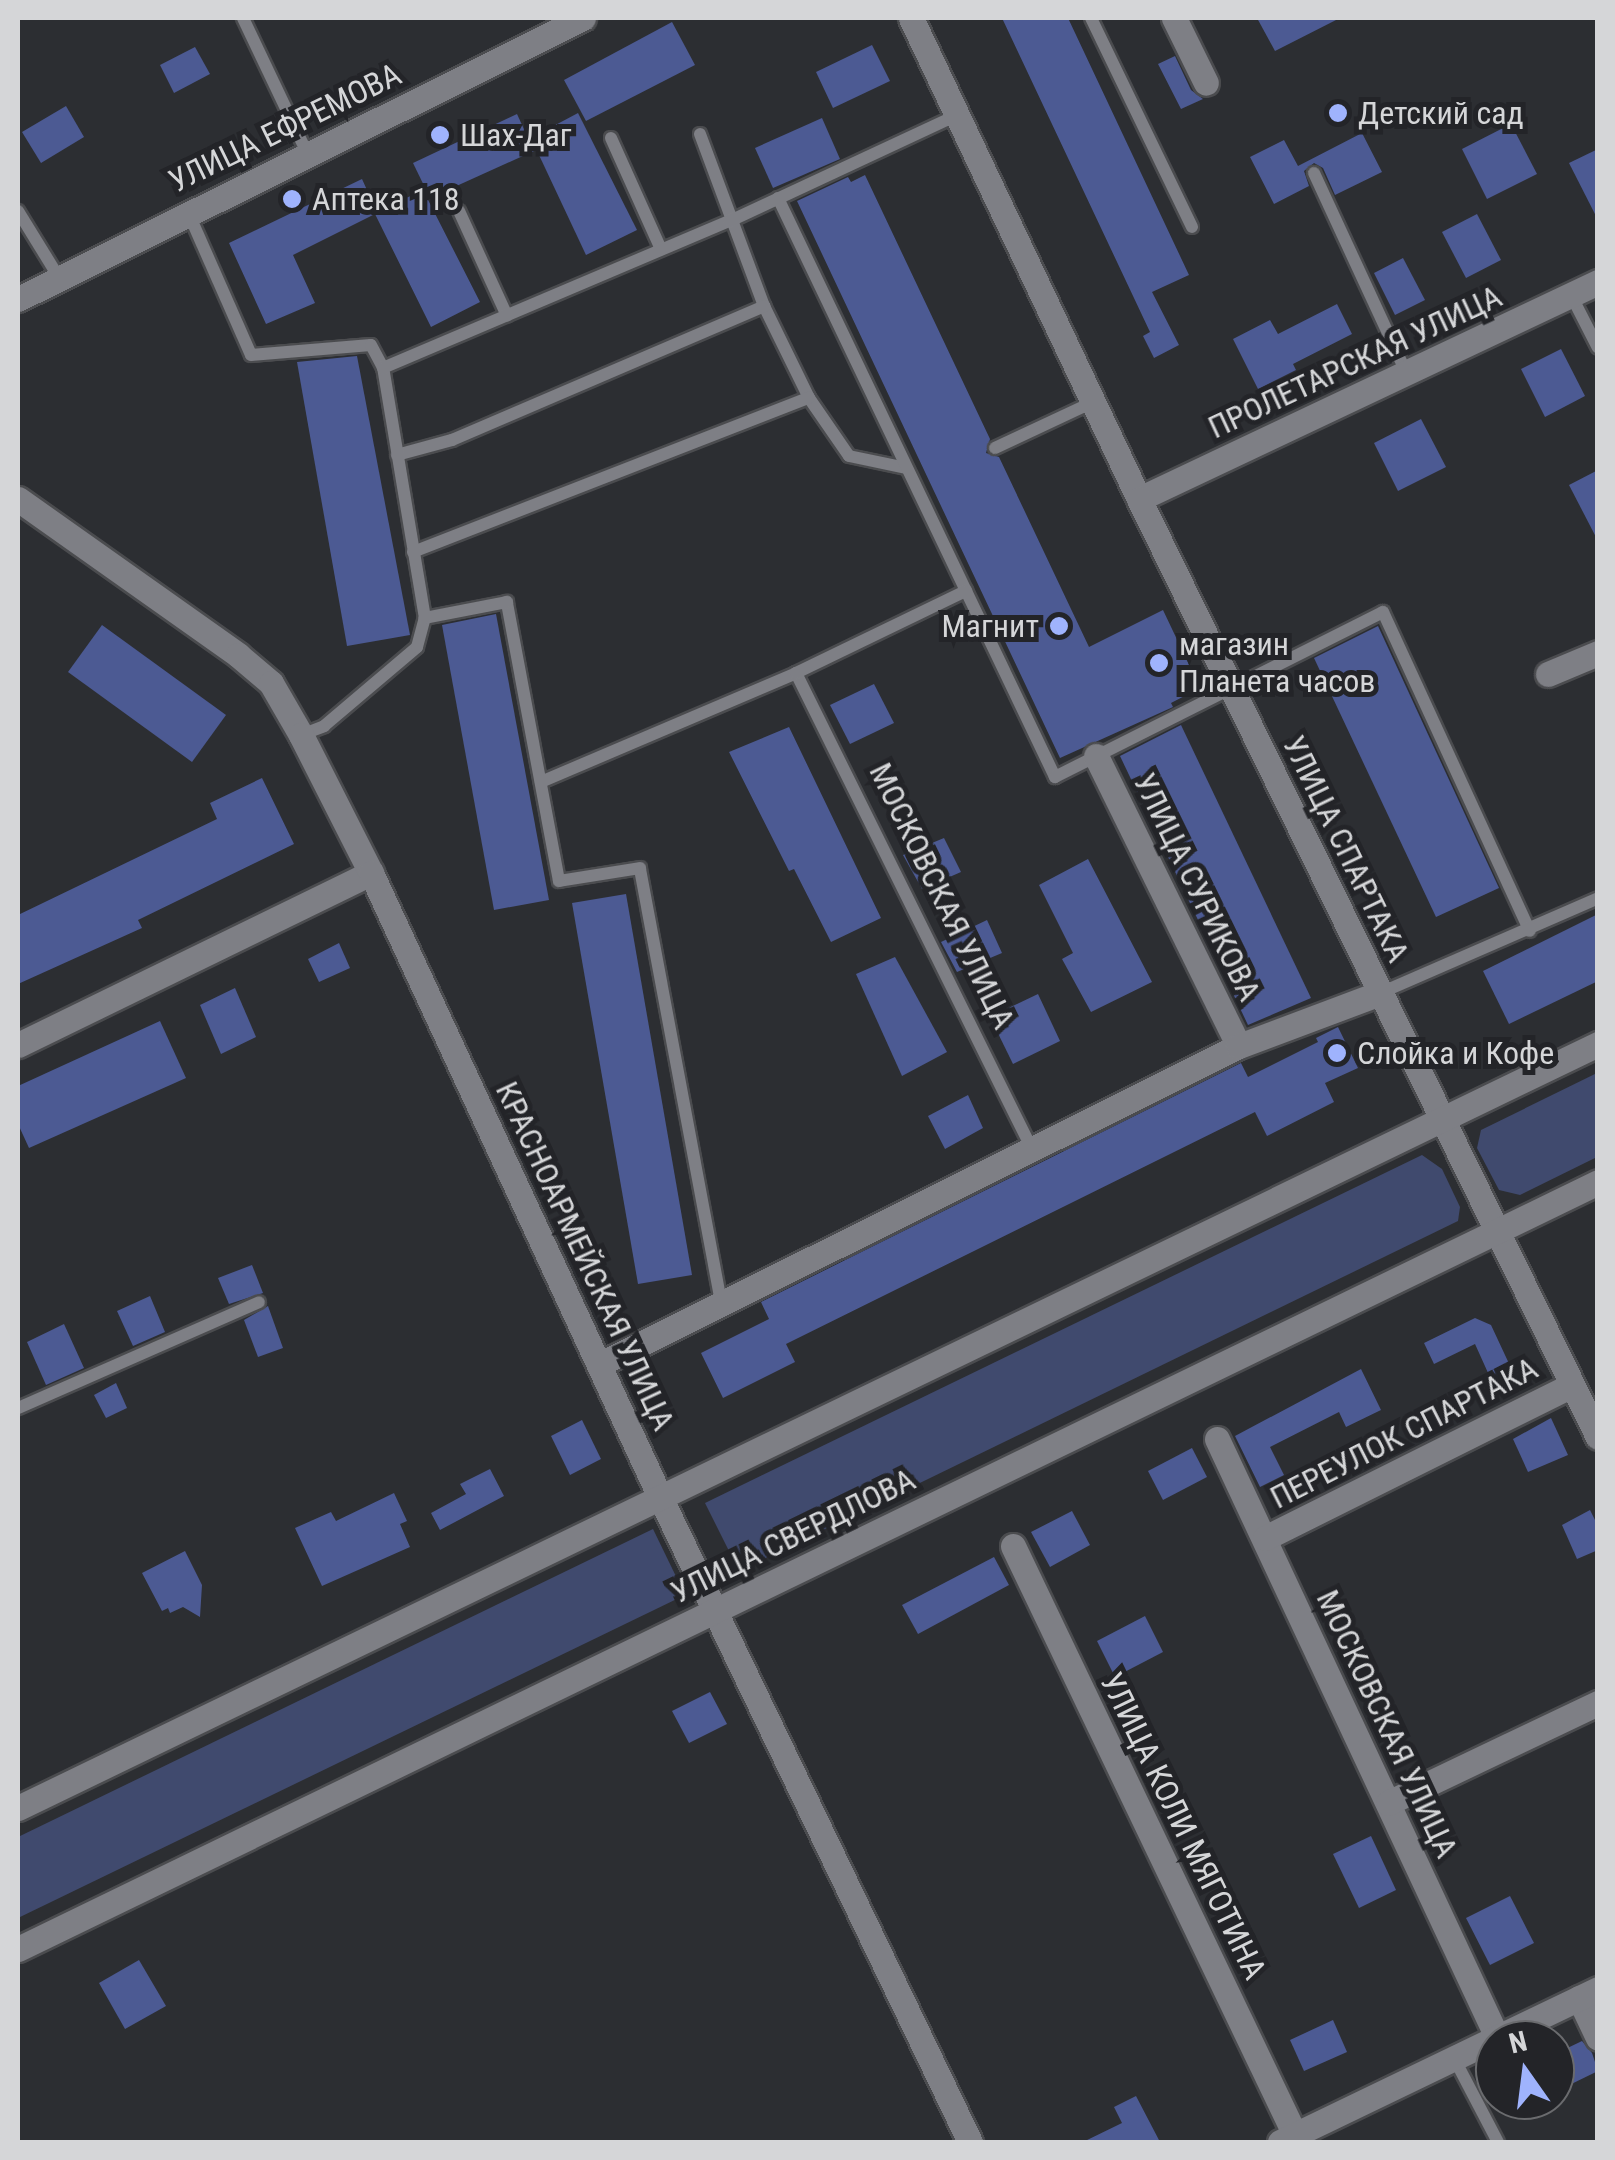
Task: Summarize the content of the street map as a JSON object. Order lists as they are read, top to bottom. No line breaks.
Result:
{"streets":{"street":["УЛИЦА ЕФРЕМОВА","ПРОЛЕТАРСКАЯ УЛИЦА","УЛИЦА СПАРТАКА","УЛИЦА СУРИКОВА","МОСКОВСКАЯ УЛИЦА","КРАСНОАРМЕЙСКАЯ УЛИЦА","ПЕРЕУЛОК СПАРТАКА","УЛИЦА СВЕРДЛОВА","УЛИЦА КОЛИ МЯГОТИНА"]},"crossings":[["ПРОЛЕТАРСКАЯ УЛИЦА","УЛИЦА СПАРТАКА"],["УЛИЦА СПАРТАКА","ПЕРЕУЛОК СПАРТАКА"],["УЛИЦА СПАРТАКА","УЛИЦА СВЕРДЛОВА"],["МОСКОВСКАЯ УЛИЦА","ПЕРЕУЛОК СПАРТАКА"],["КРАСНОАРМЕЙСКАЯ УЛИЦА","УЛИЦА СВЕРДЛОВА"]],"places":["Детский сад","Шах-Даг","Аптека 118","Магнит","магазин Планета часов","Слойка и Кофе"],"north":"top"}
